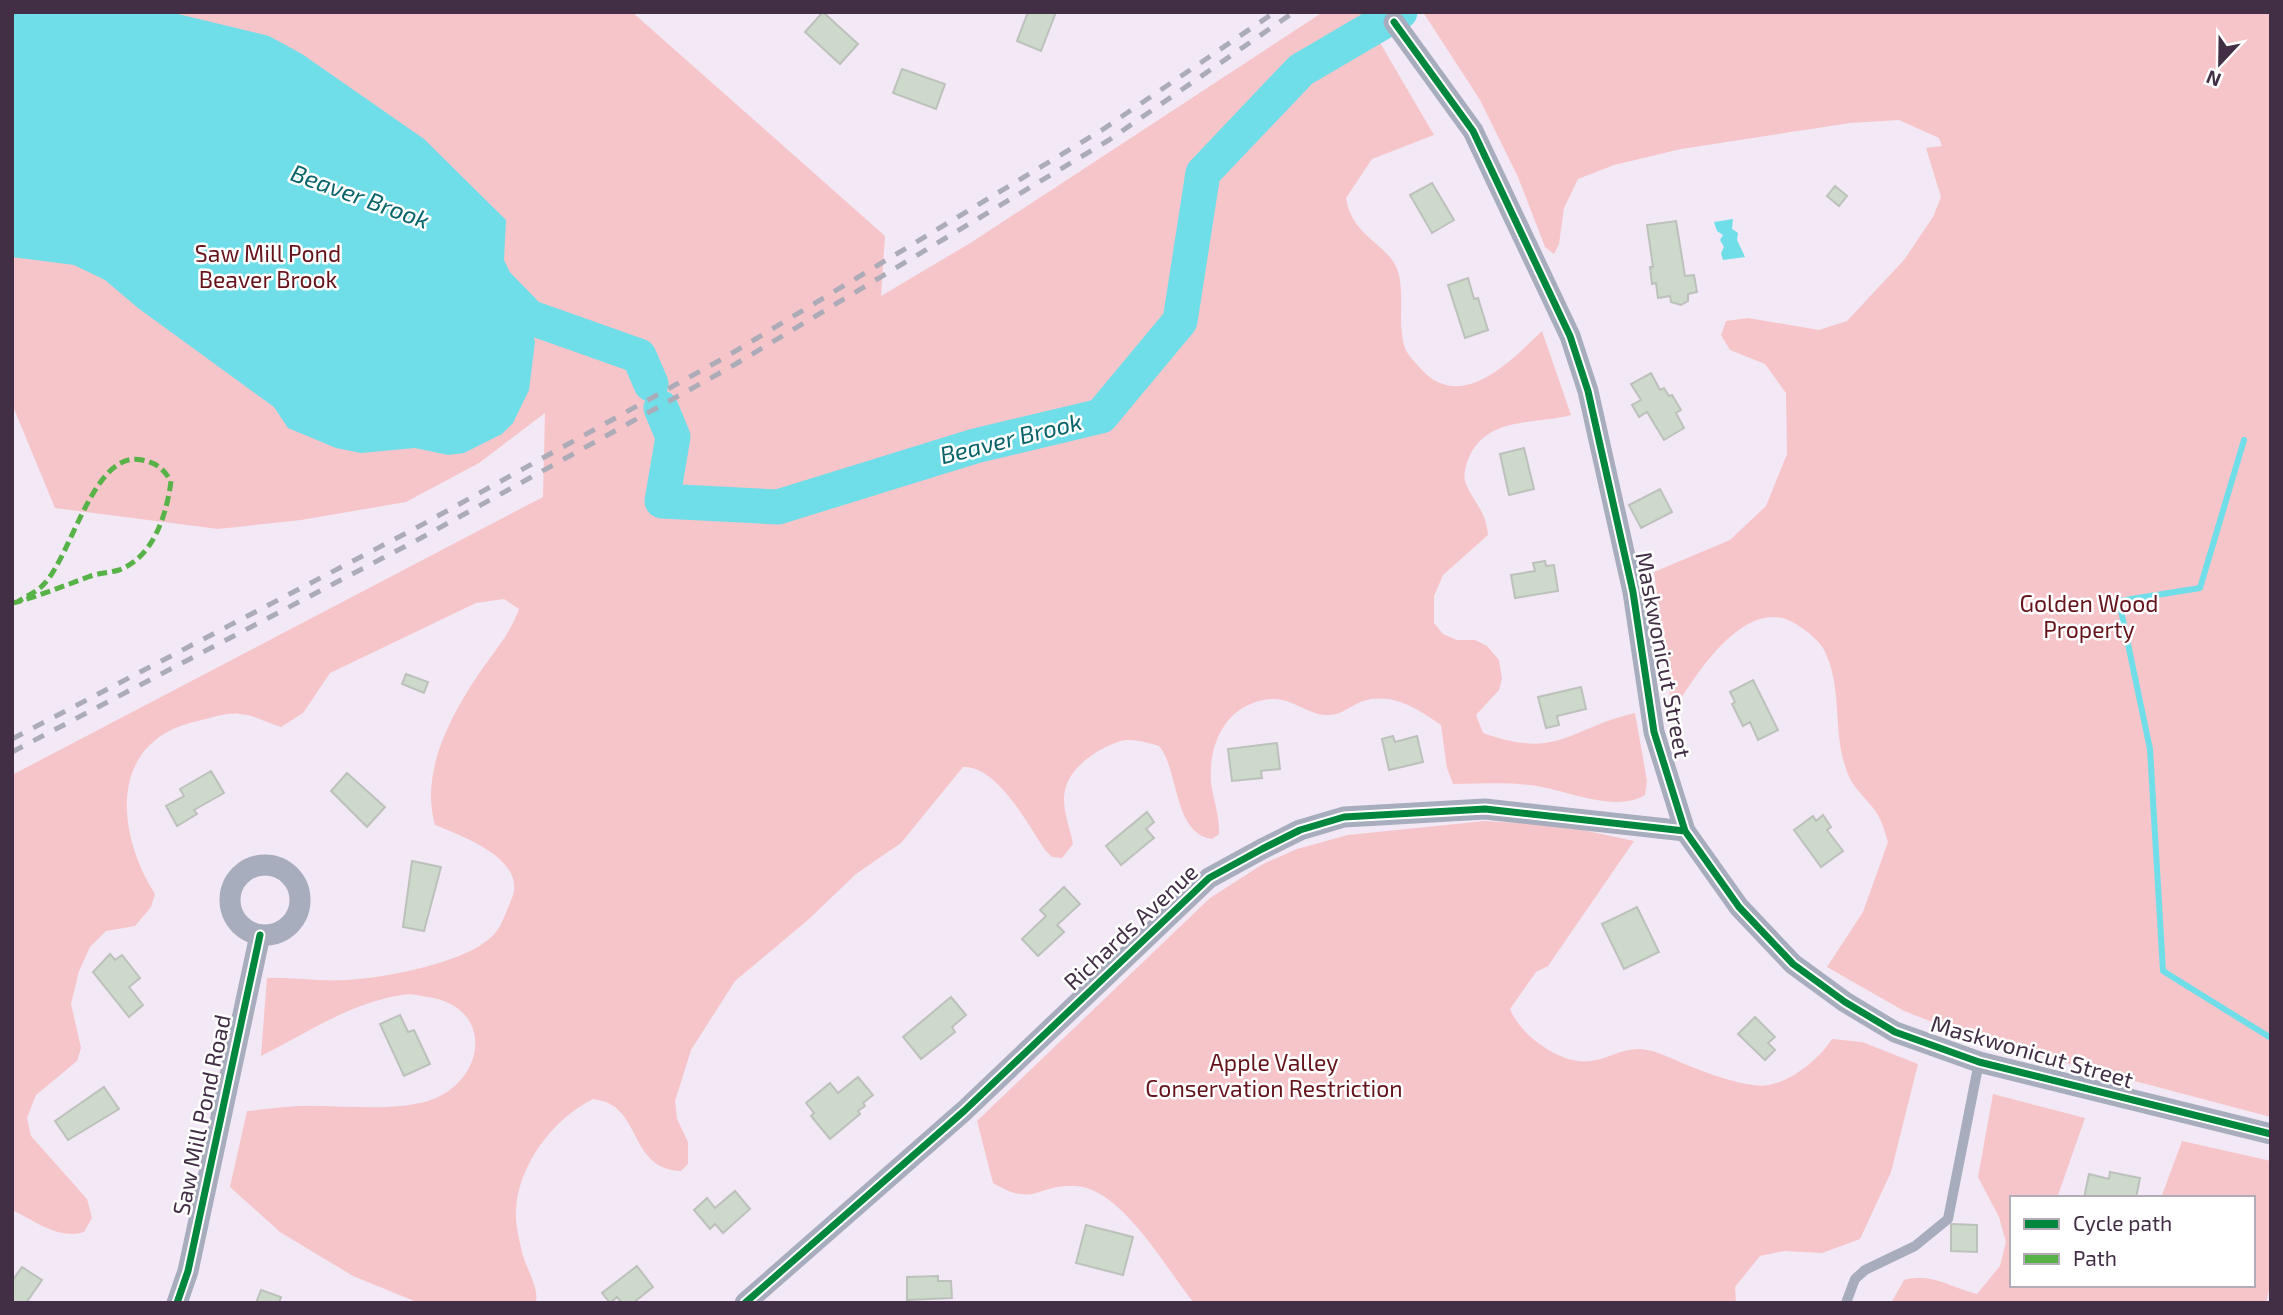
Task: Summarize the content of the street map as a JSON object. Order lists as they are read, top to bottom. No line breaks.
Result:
{"streets":{"street":["Maskwonicut Street","Richards Avenue","Saw Mill Pond Road"]},"crossings":[["Maskwonicut Street","Richards Avenue"]],"water":["Beaver Brook"],"parks":["Saw Mill Pond Beaver Brook","Golden Wood Property","Apple Valley Conservation Restriction"],"legend":["Cycle path","Path"],"north":"bottom"}
